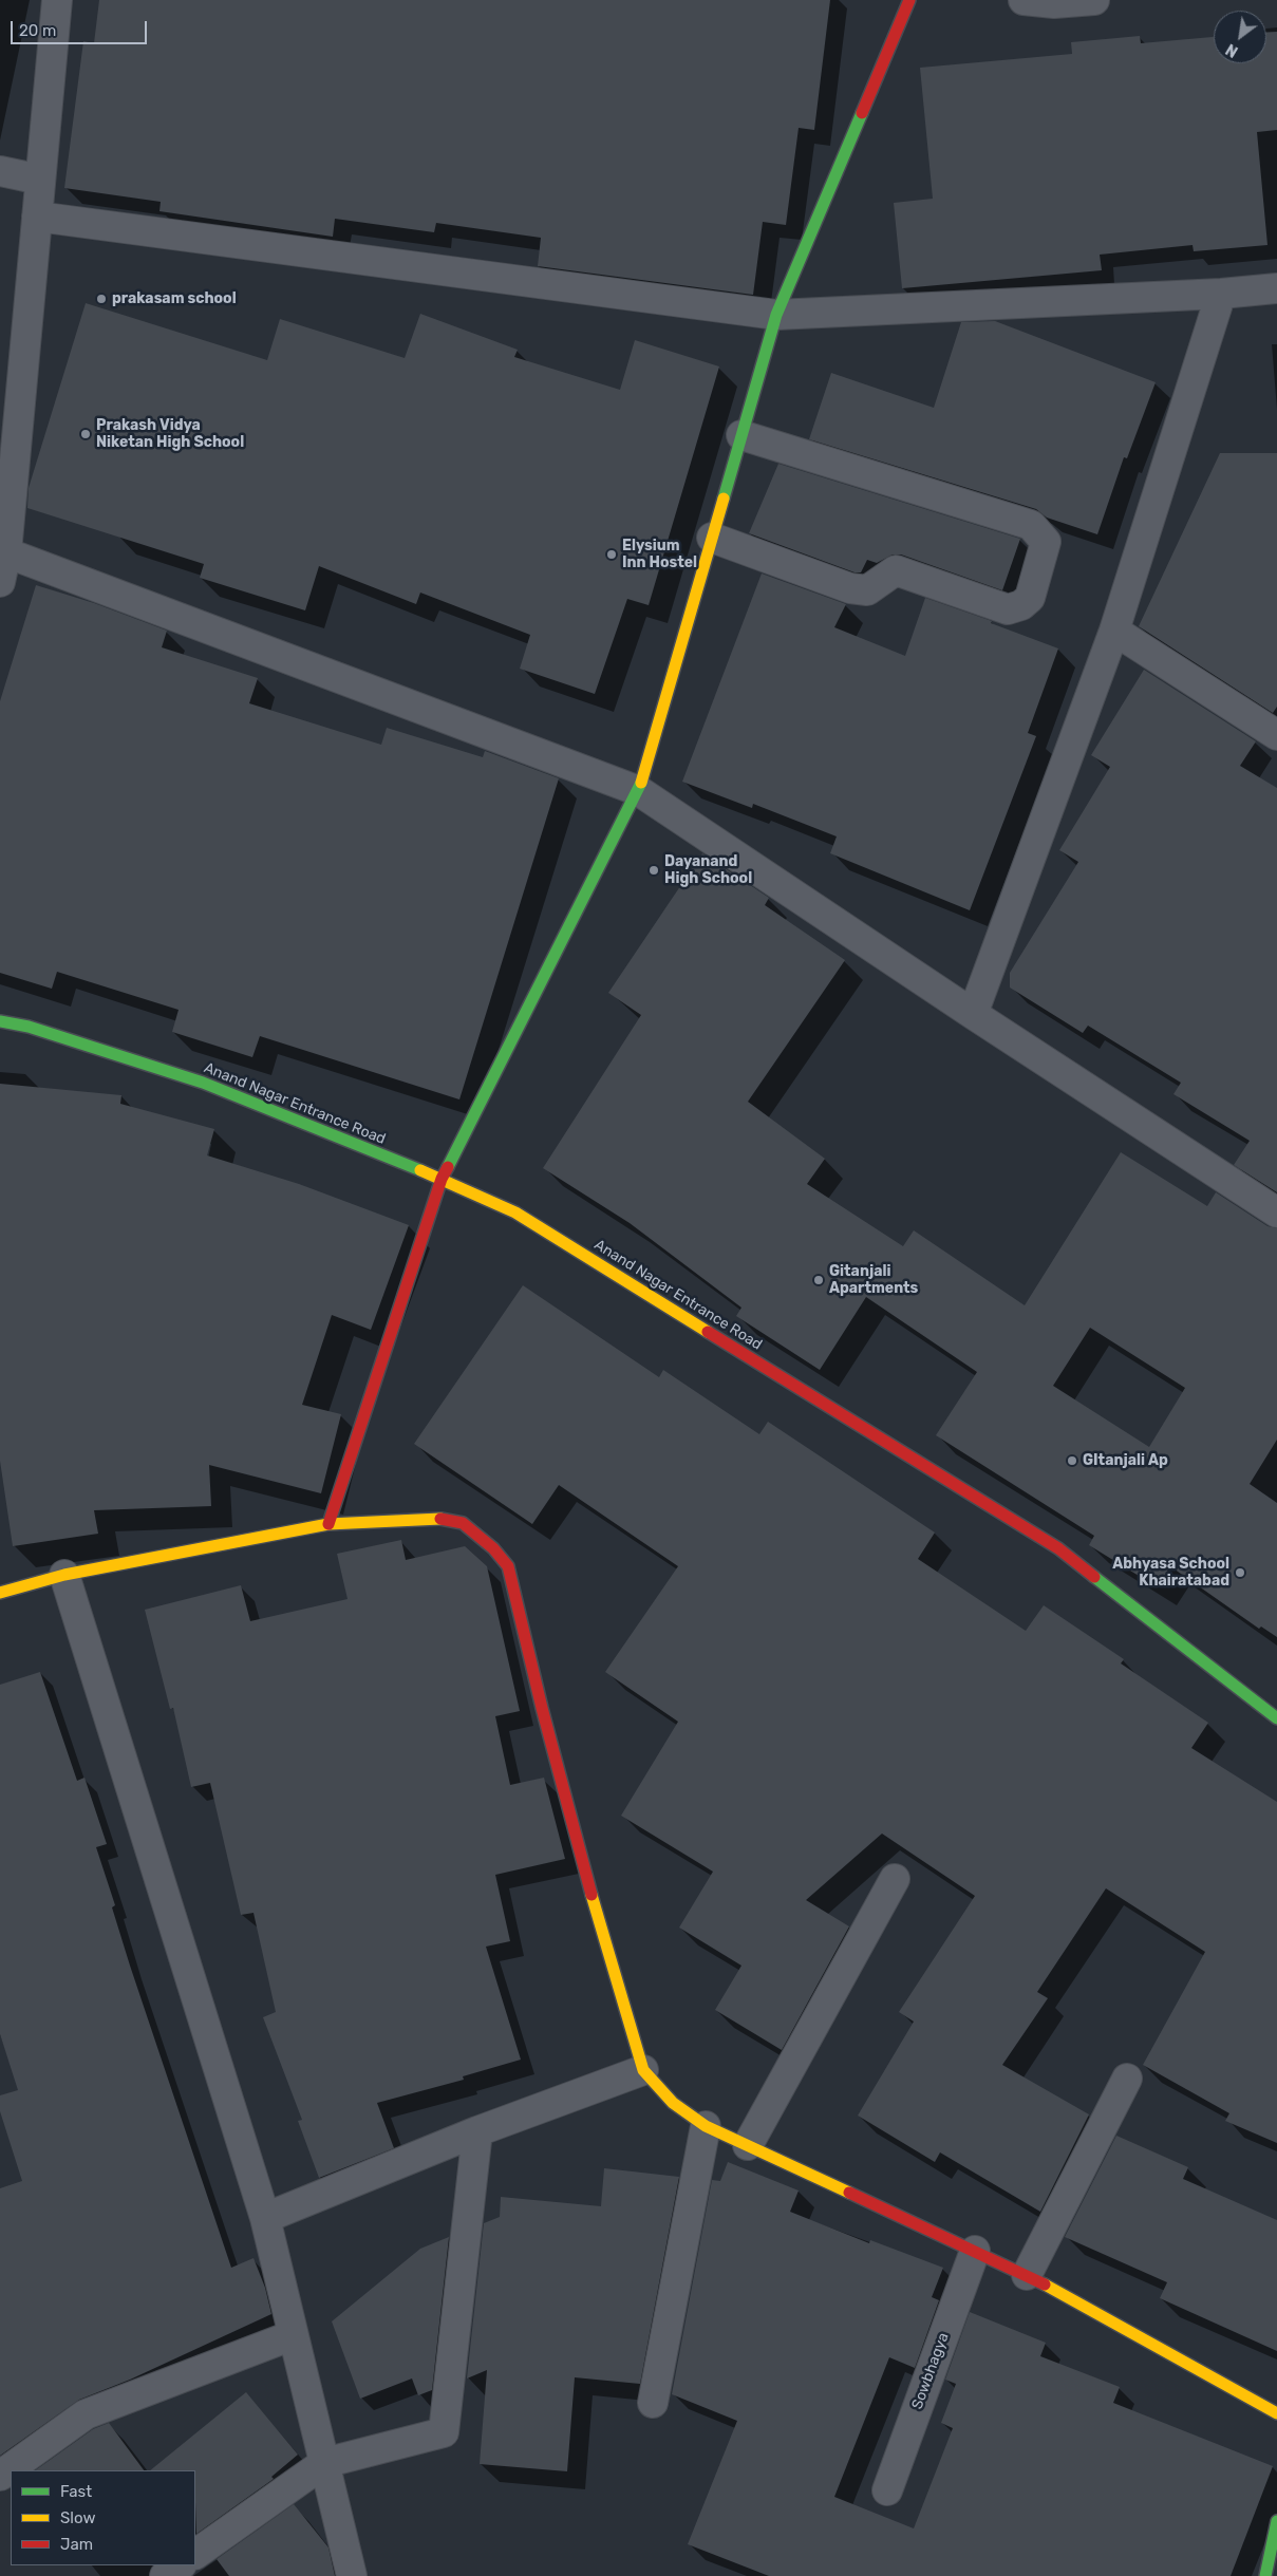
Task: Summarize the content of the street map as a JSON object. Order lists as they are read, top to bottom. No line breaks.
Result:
{"streets":{"street":["Anand Nagar Entrance Road","Sowbhagya"]},"places":["prakasam school","Prakash Vidya Niketan High School","Elysium Inn Hostel","Dayanand High School","Gitanjali Apartments","GItanjali Ap","Abhyasa School Khairatabad"],"legend":["Fast","Slow","Jam"],"scale_bar":"20 m","north":"bottom left"}
